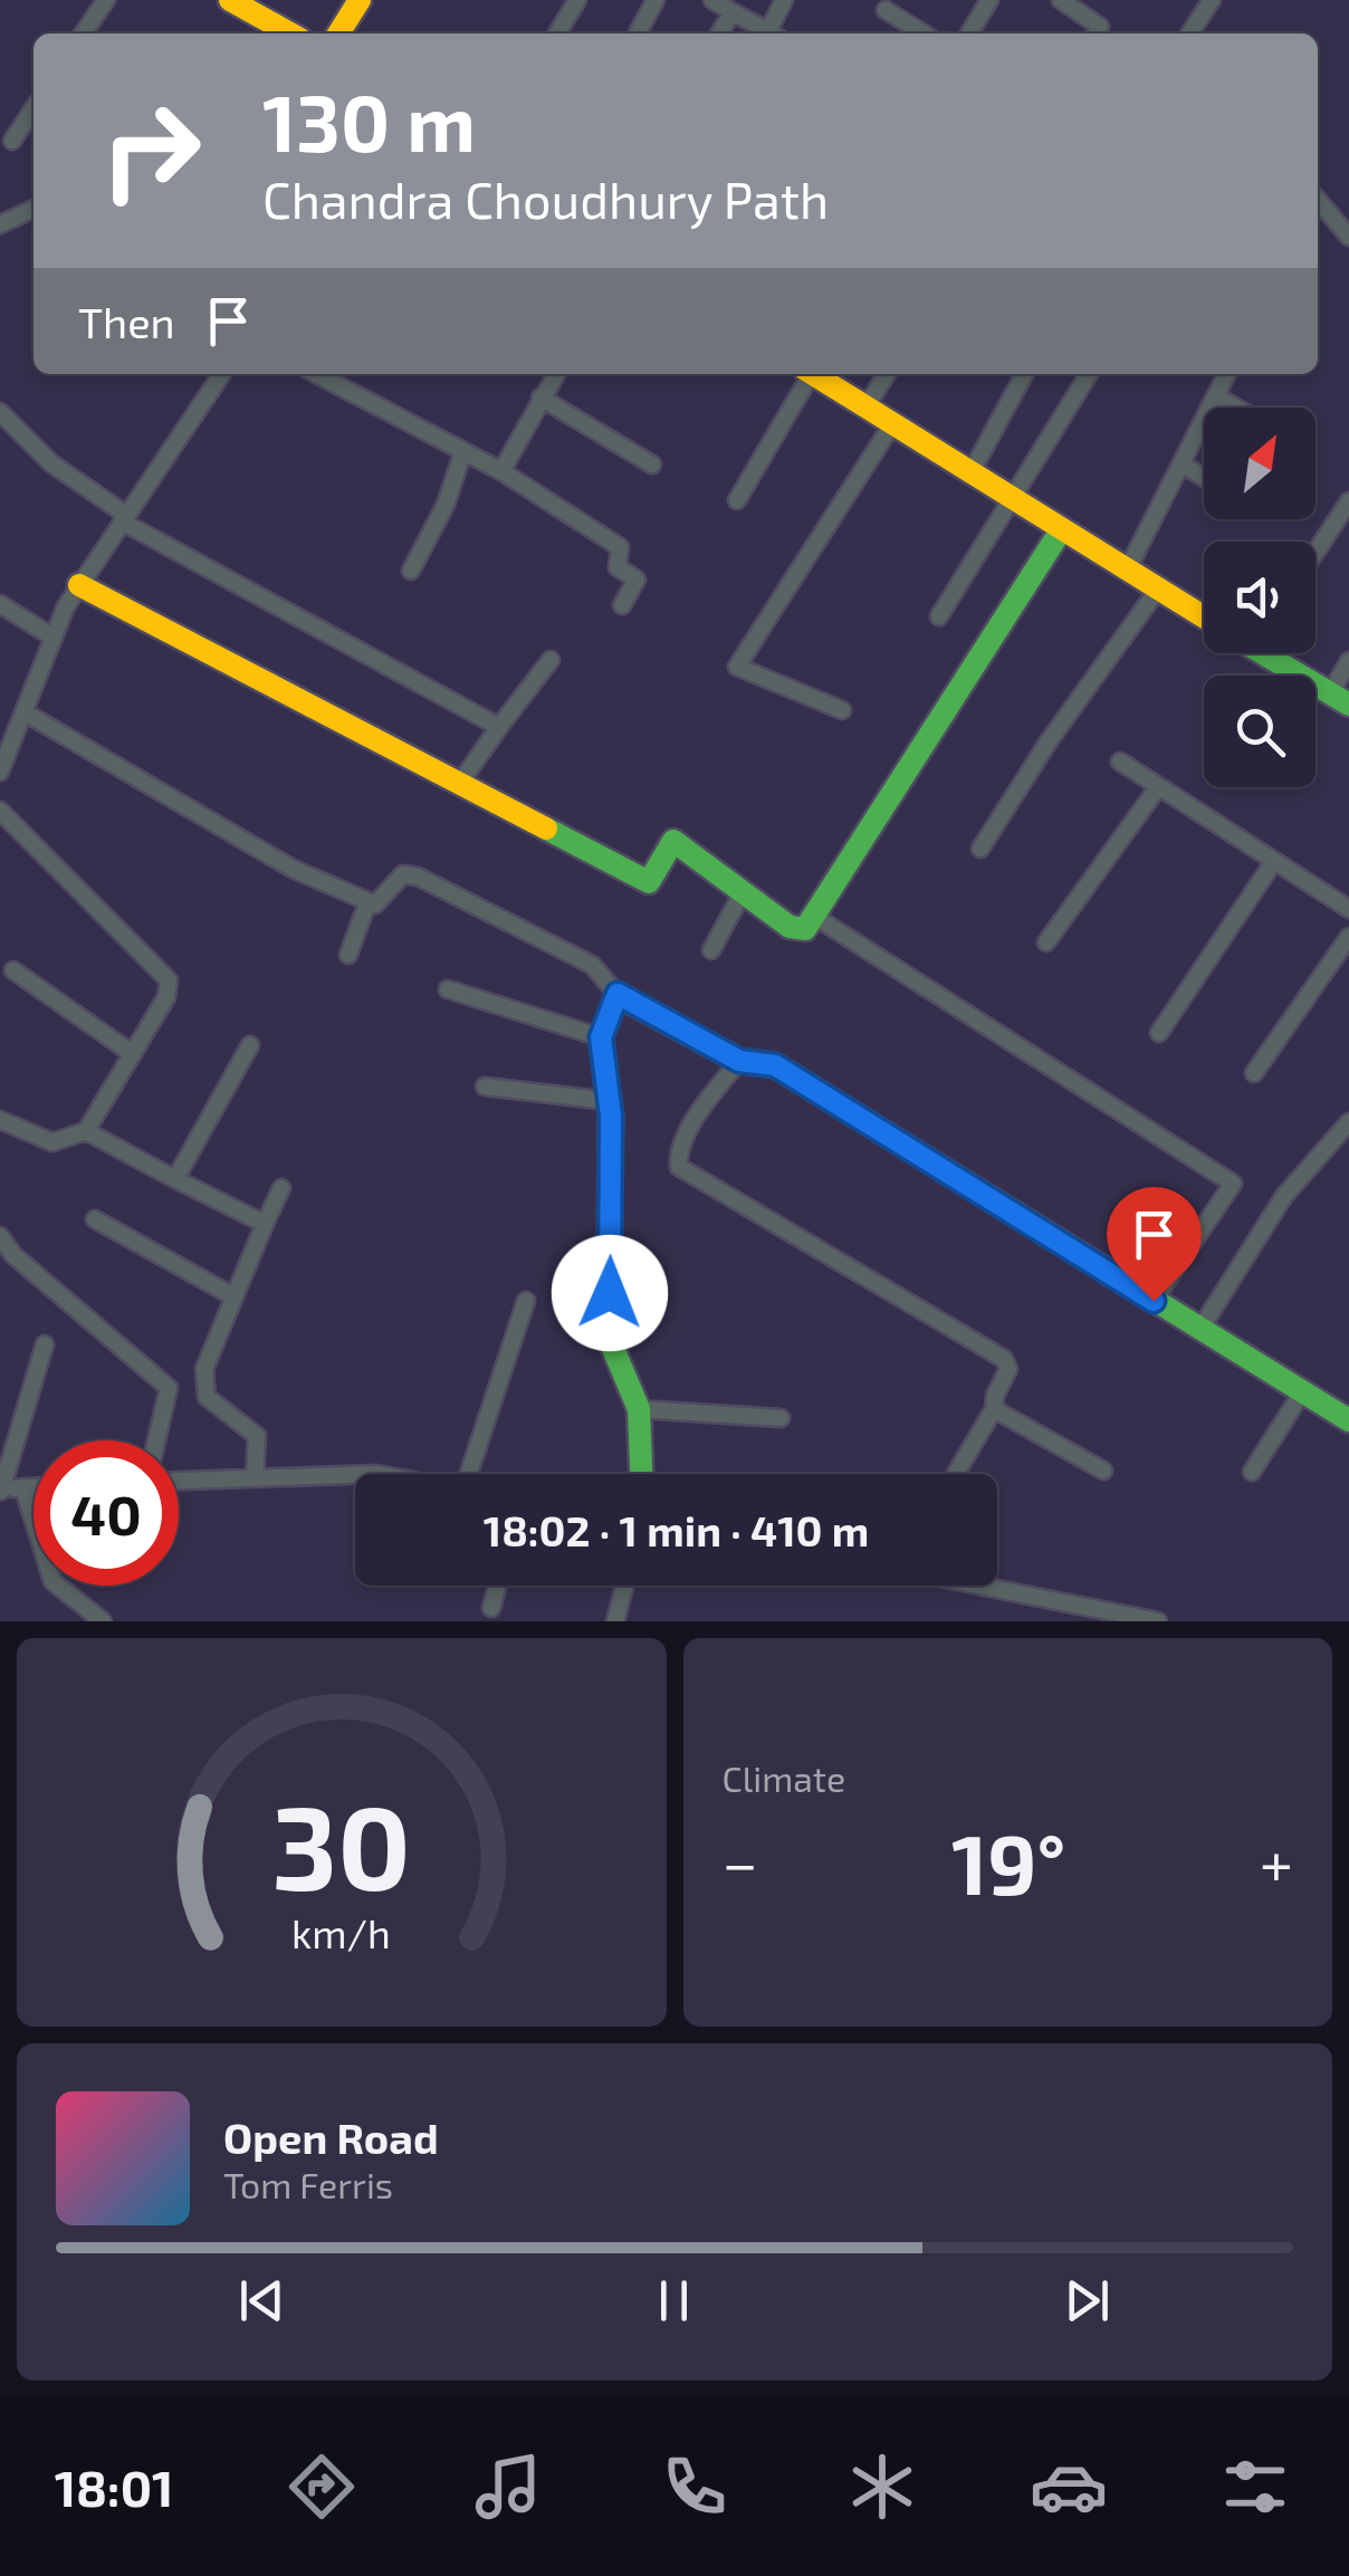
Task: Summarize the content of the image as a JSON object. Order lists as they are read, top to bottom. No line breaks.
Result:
{"north":"top right","page":{"turn":["130 m","Chandra Choudhury Path"],"then":"Then","limit":"40","trip":"18:02 · 1 min · 410 m","tile":"Climate","heat":["−","19°","+"],"song":["Open Road","Tom Ferris"],"tabs":"18:01","gauge":["30","km/h"]}}
